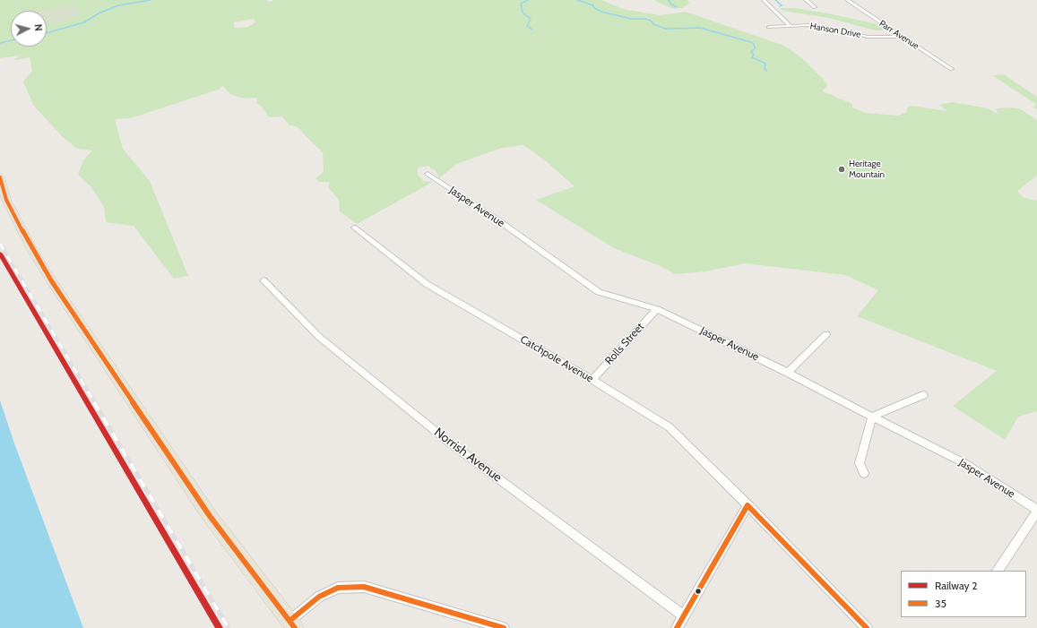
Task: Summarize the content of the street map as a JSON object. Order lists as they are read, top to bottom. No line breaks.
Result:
{"streets":{"street":["Hanson Drive","Parr Avenue","Jasper Avenue","Rolls Street","Catchpole Avenue","Norrish Avenue"]},"crossings":[["Hanson Drive","Parr Avenue"],["Jasper Avenue","Rolls Street"],["Rolls Street","Catchpole Avenue"]],"places":["Heritage Mountain"],"lines":["transit line 35","rail line 2"],"legend":["Railway 2","35"],"north":"right"}
